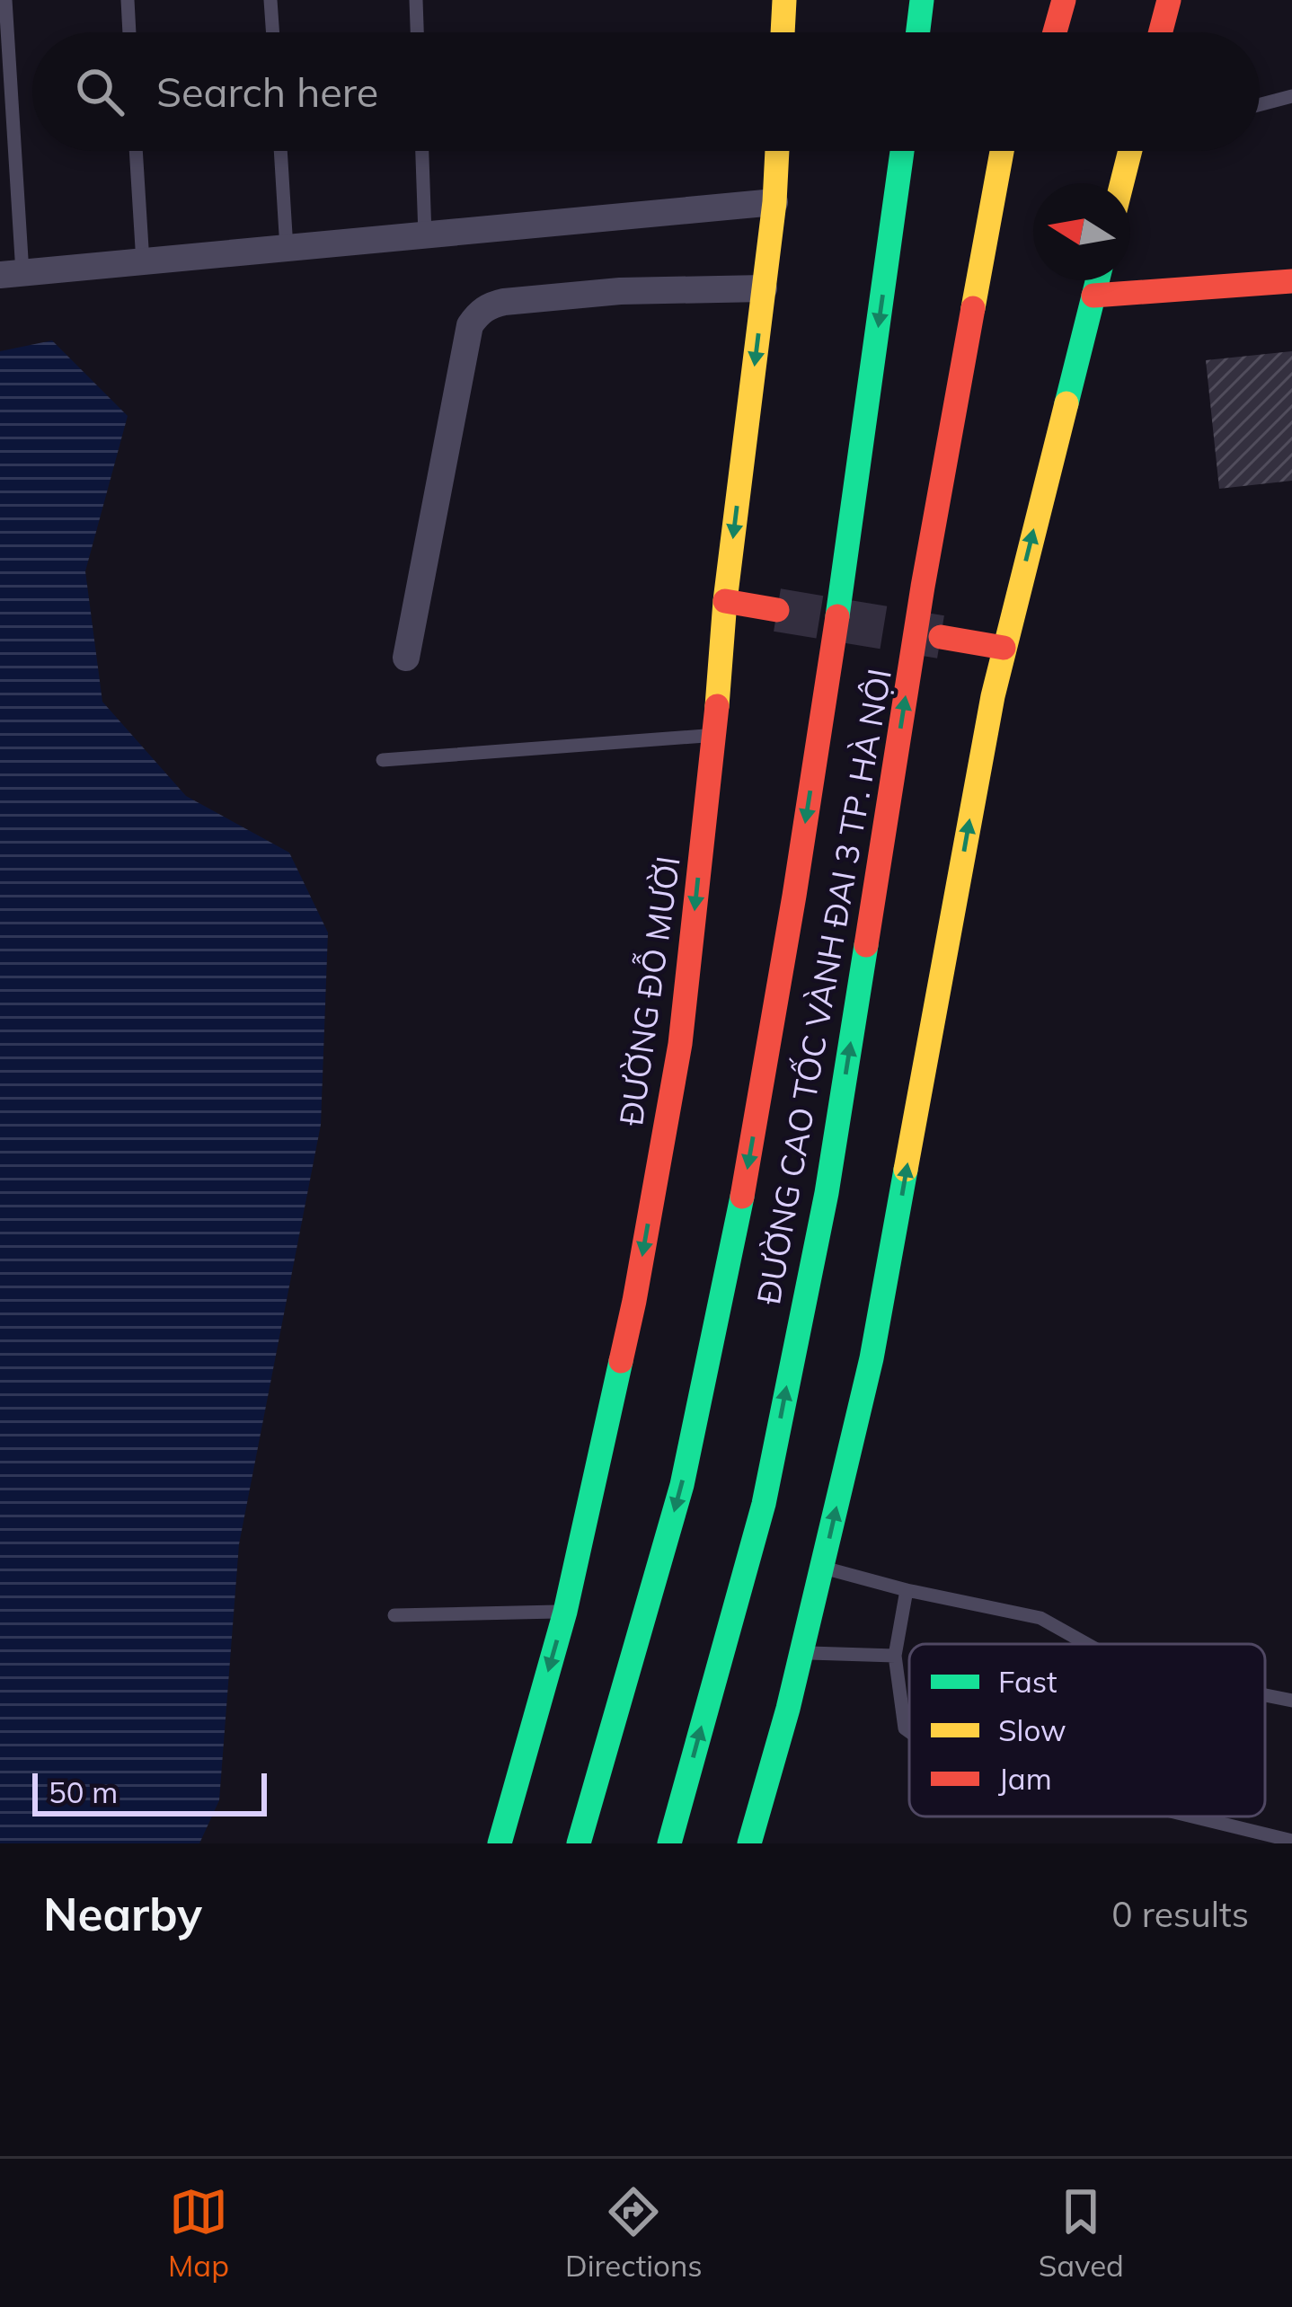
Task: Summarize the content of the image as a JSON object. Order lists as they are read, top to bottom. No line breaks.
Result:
{"streets":{"main road":["ĐƯỜNG CAO TỐC VÀNH ĐAI 3 TP. HÀ NỘI","ĐƯỜNG ĐỖ MƯỜI"]},"one_way":["ĐƯỜNG ĐỖ MƯỜI"],"legend":["Fast","Slow","Jam"],"scale_bar":"50 m","north":"left","page":{"search":"Search here","scale":"50 m","heading":["Nearby","0 results"],"nav":["Map","Directions","Saved"]}}
